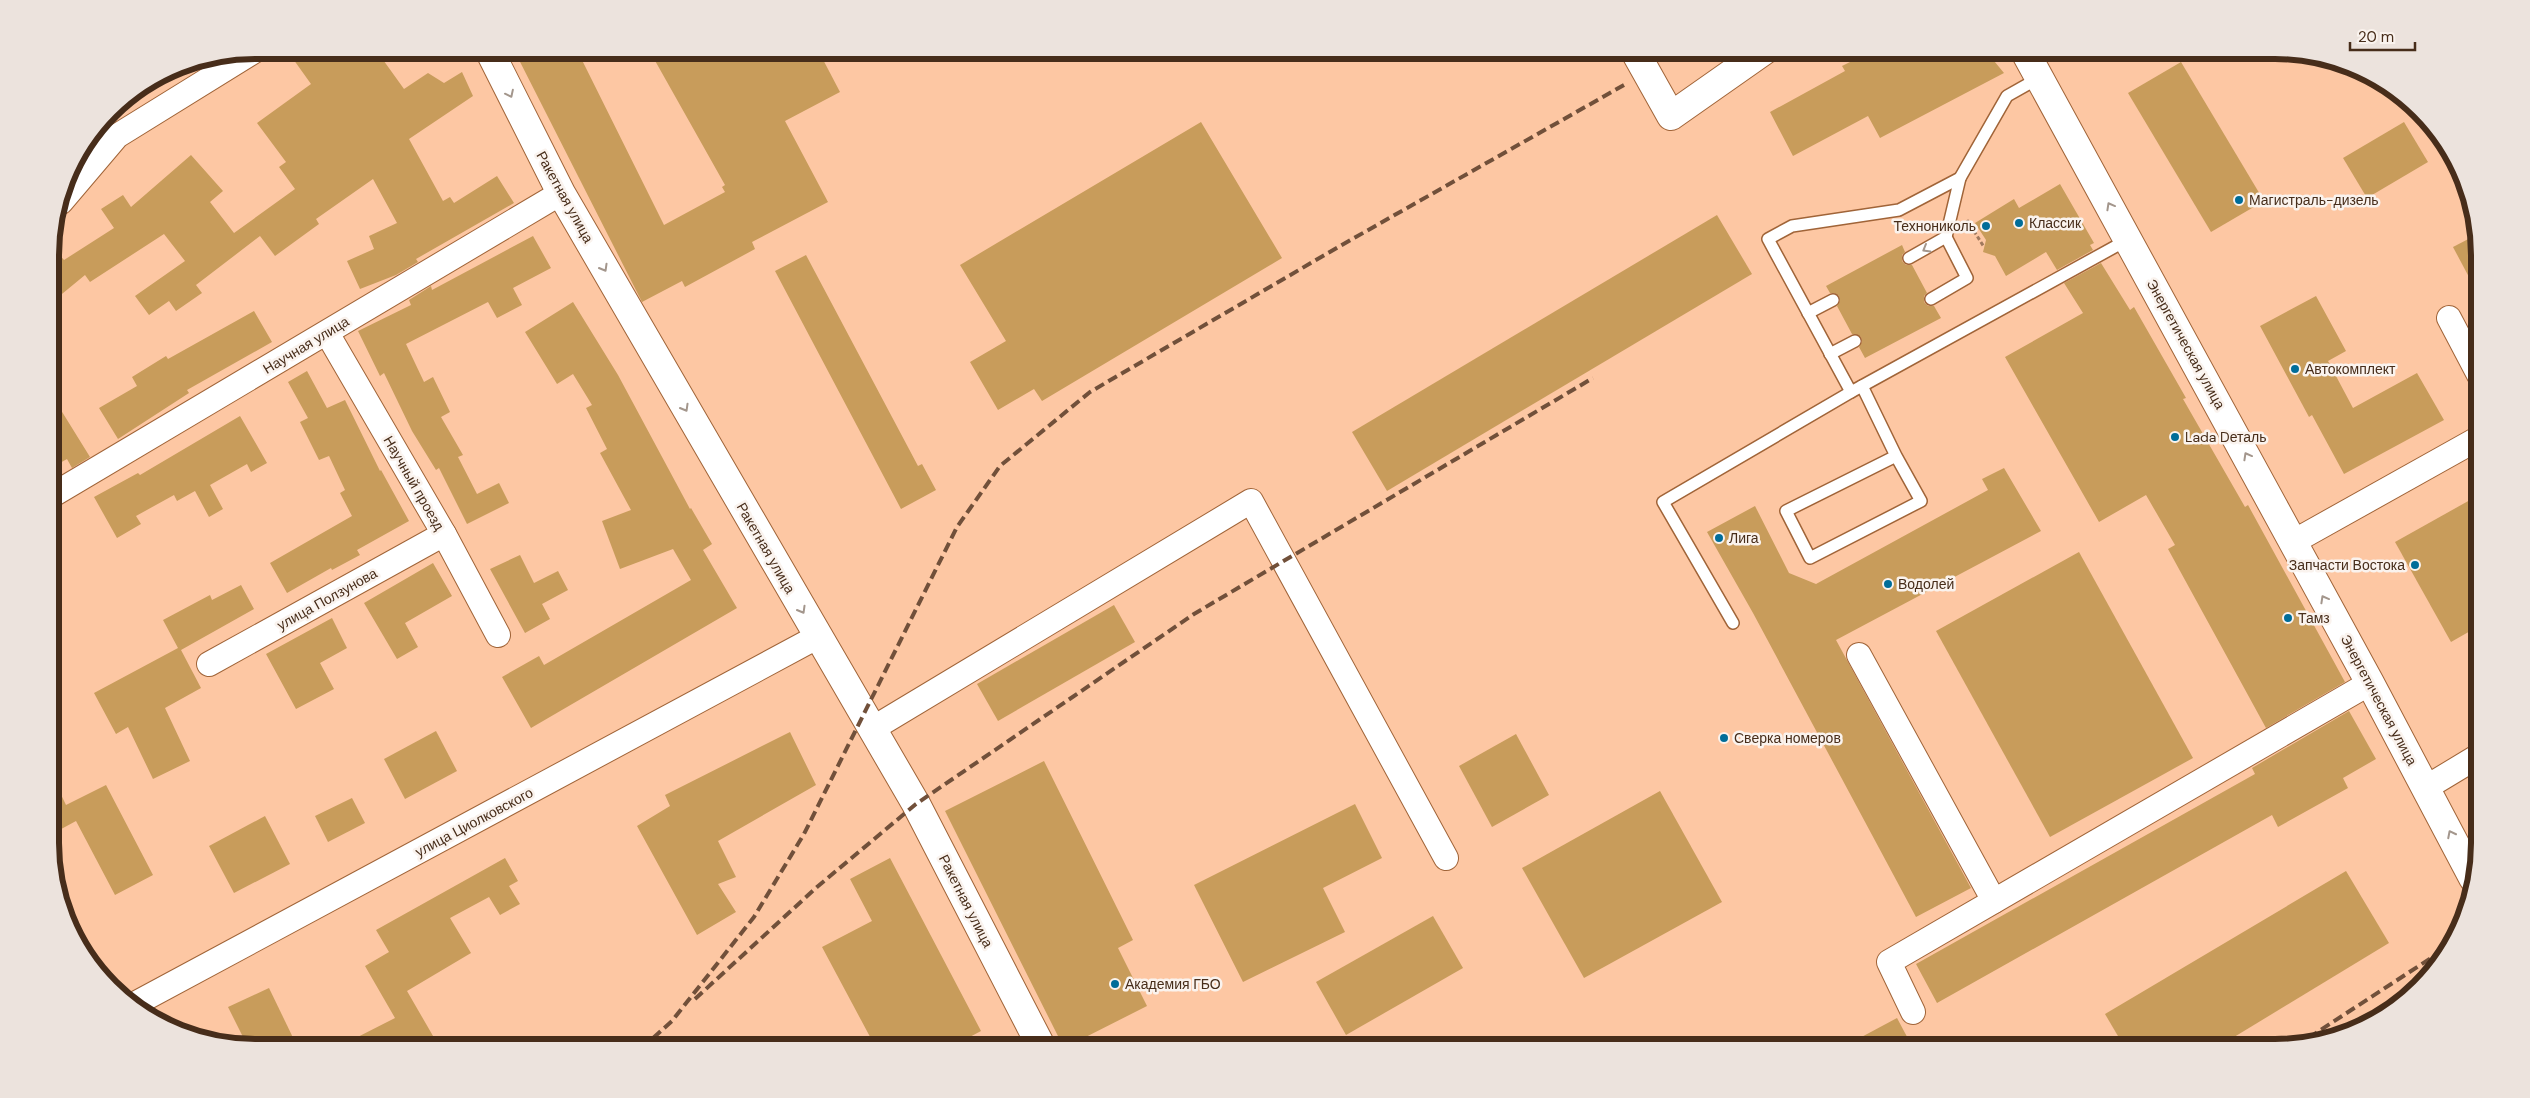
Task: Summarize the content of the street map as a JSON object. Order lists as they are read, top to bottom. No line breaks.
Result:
{"streets":{"street":["Ракетная улица","Энергетическая улица","Научная улица","Научный проезд","улица Ползунова","улица Циолковского"]},"crossings":[["Ракетная улица","Научная улица"],["Ракетная улица","улица Циолковского"],["Научная улица","Научный проезд"],["Научный проезд","улица Ползунова"]],"one_way":["Ракетная улица","Энергетическая улица"],"places":["Магистраль-дизель","Классик","Технониколь","Автокомплект","Lada Dеталь","Лига","Запчасти Востока","Водолей","Тамз","Сверка номеров","Академия ГБО"],"scale_bar":"20 m"}
